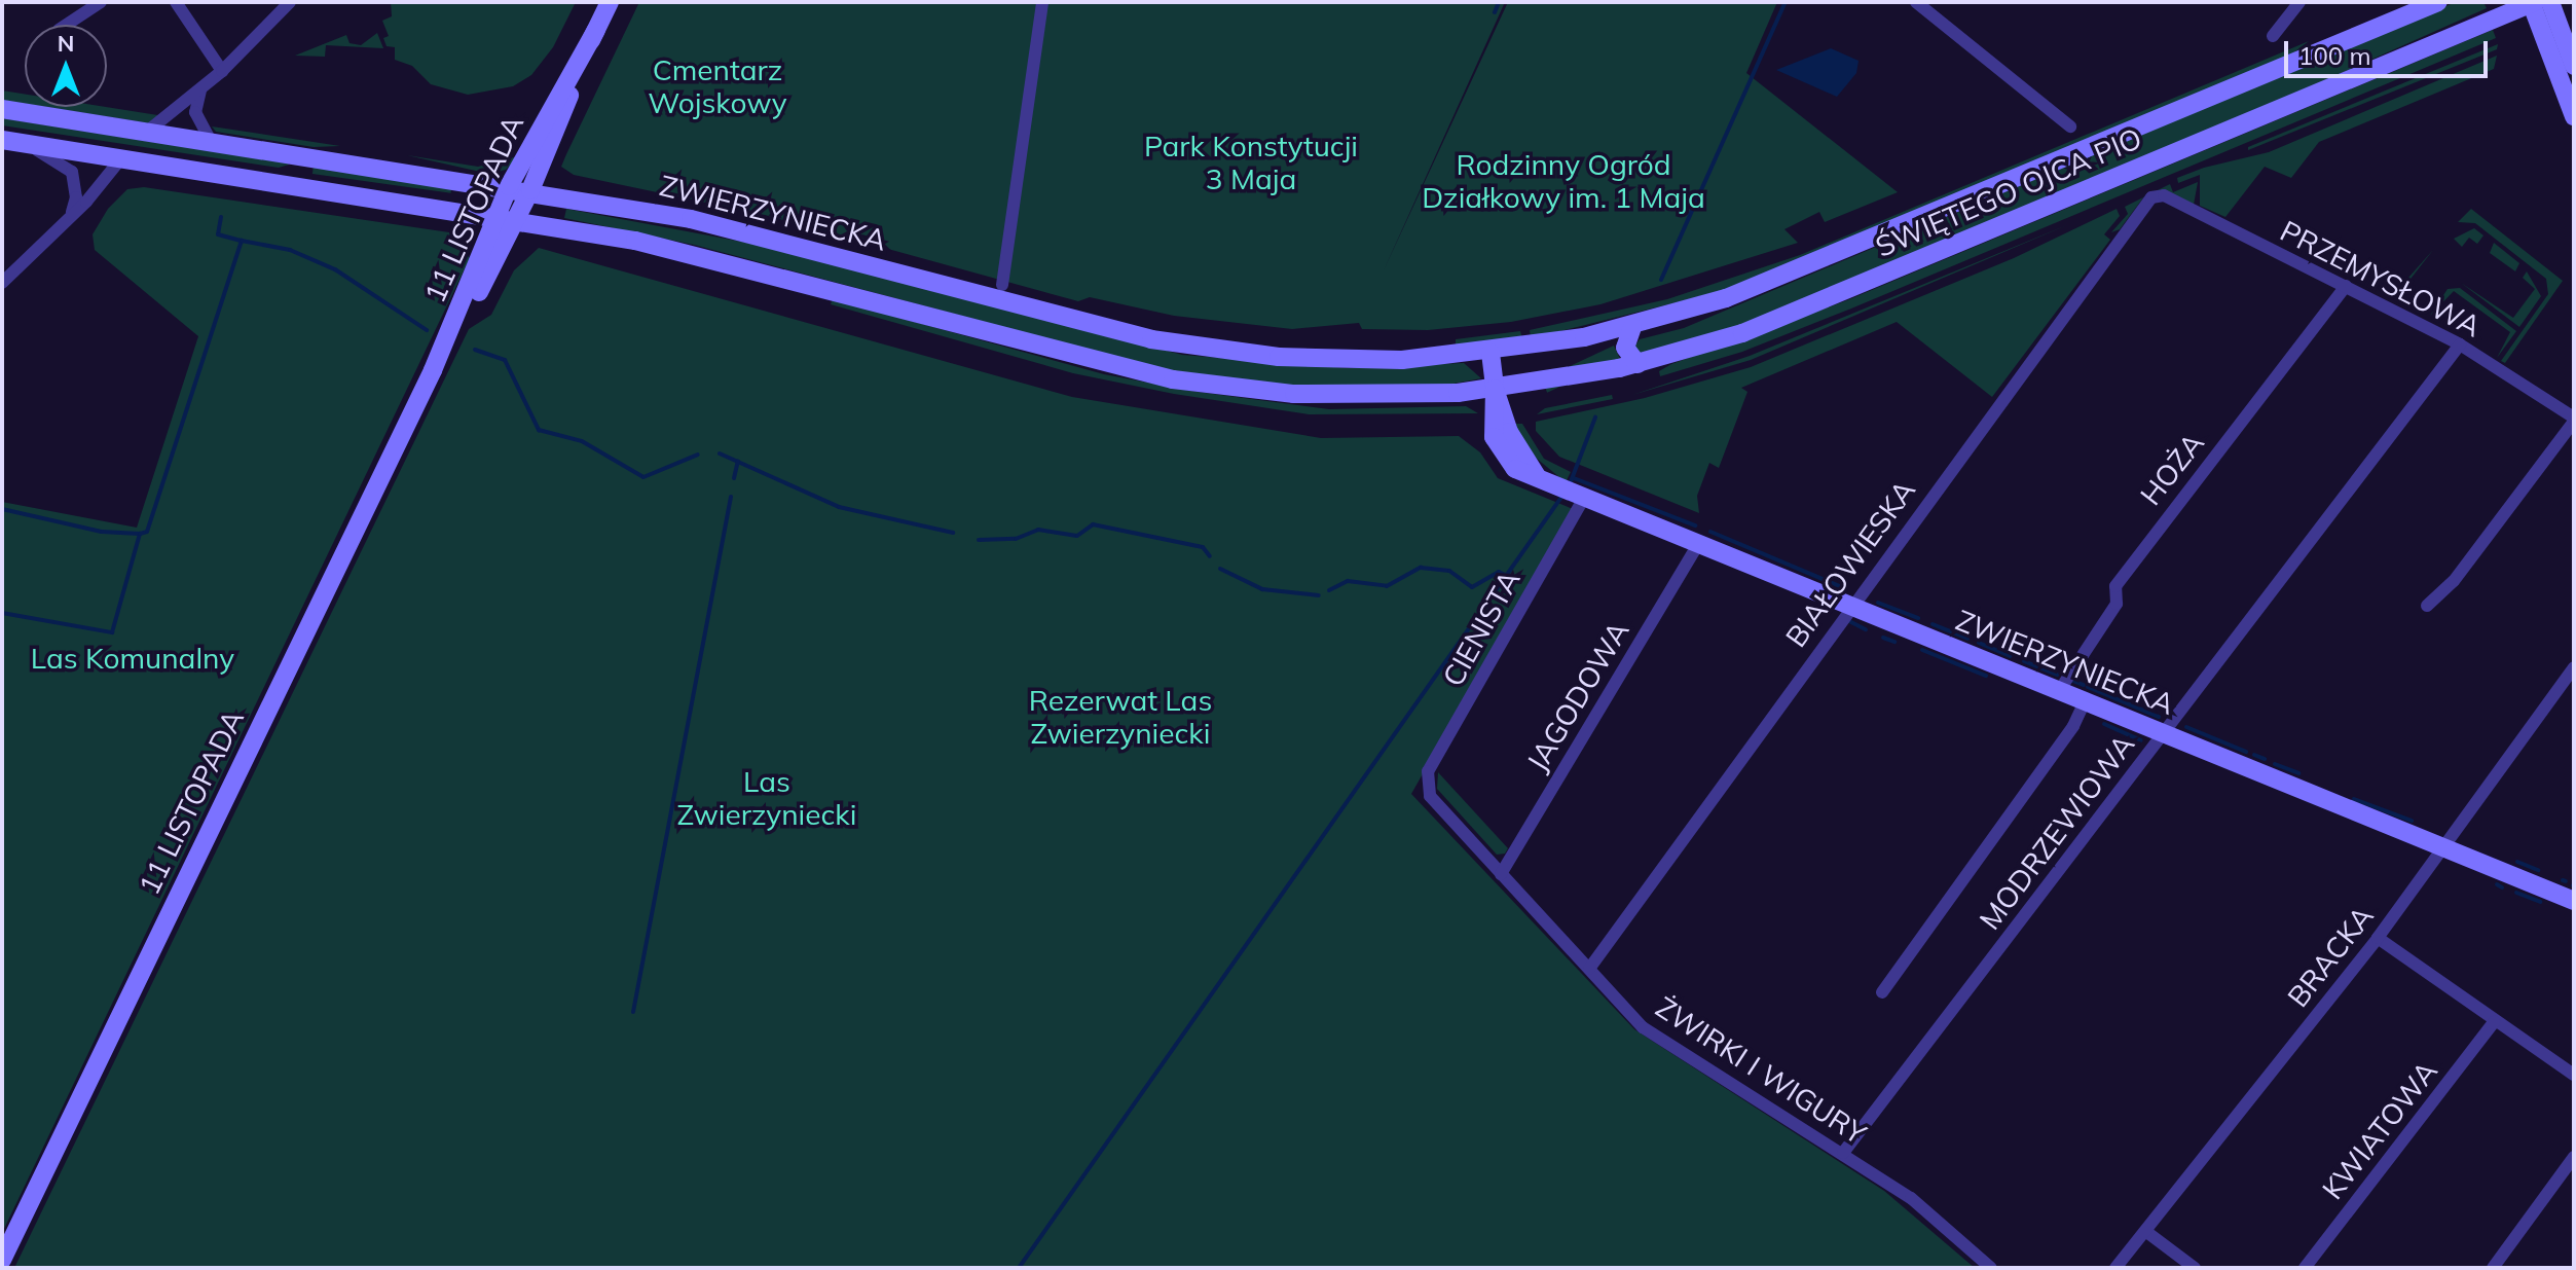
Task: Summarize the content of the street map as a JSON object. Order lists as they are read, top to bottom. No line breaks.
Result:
{"streets":{"main road":["ŚWIĘTEGO OJCA PIO","11 LISTOPADA","ZWIERZYNIECKA"],"street":["PRZEMYSŁOWA","HOŻA","BIAŁOWIESKA","CIENISTA","JAGODOWA","MODRZEWIOWA","BRACKA","ŻWIRKI I WIGURY","KWIATOWA"]},"crossings":[["ŚWIĘTEGO OJCA PIO","ZWIERZYNIECKA"],["11 LISTOPADA","ZWIERZYNIECKA"],["ZWIERZYNIECKA","HOŻA"],["ZWIERZYNIECKA","BIAŁOWIESKA"],["ZWIERZYNIECKA","CIENISTA"],["ZWIERZYNIECKA","JAGODOWA"],["ZWIERZYNIECKA","MODRZEWIOWA"],["ZWIERZYNIECKA","BRACKA"],["PRZEMYSŁOWA","HOŻA"],["PRZEMYSŁOWA","BIAŁOWIESKA"],["PRZEMYSŁOWA","MODRZEWIOWA"],["BIAŁOWIESKA","ŻWIRKI I WIGURY"],["CIENISTA","ŻWIRKI I WIGURY"],["JAGODOWA","ŻWIRKI I WIGURY"],["MODRZEWIOWA","ŻWIRKI I WIGURY"]],"parks":["Cmentarz Wojskowy","Park Konstytucji 3 Maja","Rodzinny Ogród Działkowy im. 1 Maja","Las Komunalny","Rezerwat Las Zwierzyniecki","Las Zwierzyniecki"],"scale_bar":"100 m","north":"top"}
